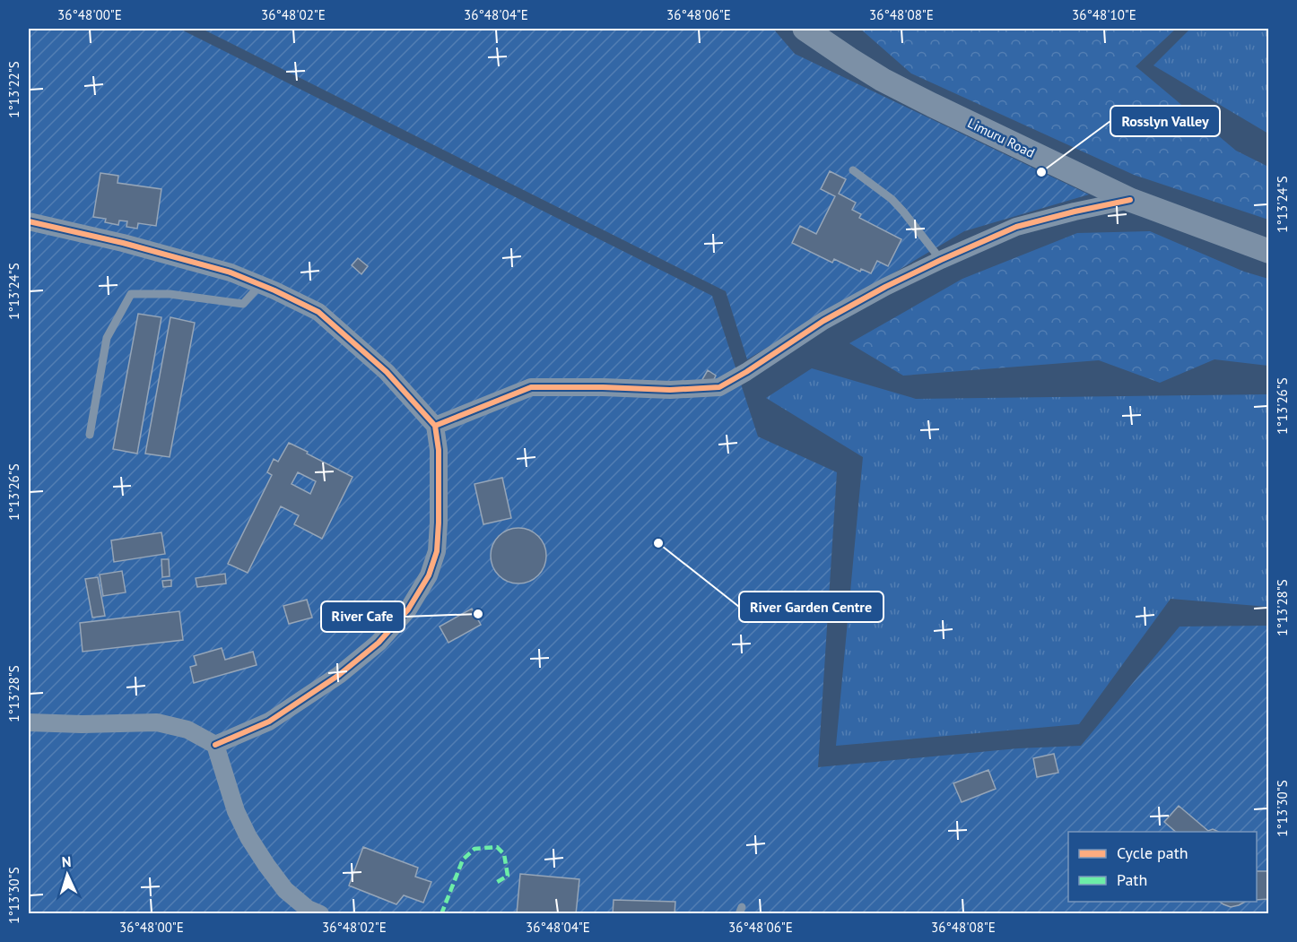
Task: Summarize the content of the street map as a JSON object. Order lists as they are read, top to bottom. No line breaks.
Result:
{"streets":{"main road":["Limuru Road"]},"places":["Rosslyn Valley","River Garden Centre","River Cafe"],"legend":["Cycle path","Path"],"north":"top","coordinates":["36°48'00\"E","36°48'02\"E","36°48'04\"E","36°48'06\"E","36°48'08\"E","36°48'10\"E","1°13'22\"S","1°13'24\"S","1°13'26\"S","1°13'28\"S","1°13'30\"S"]}
